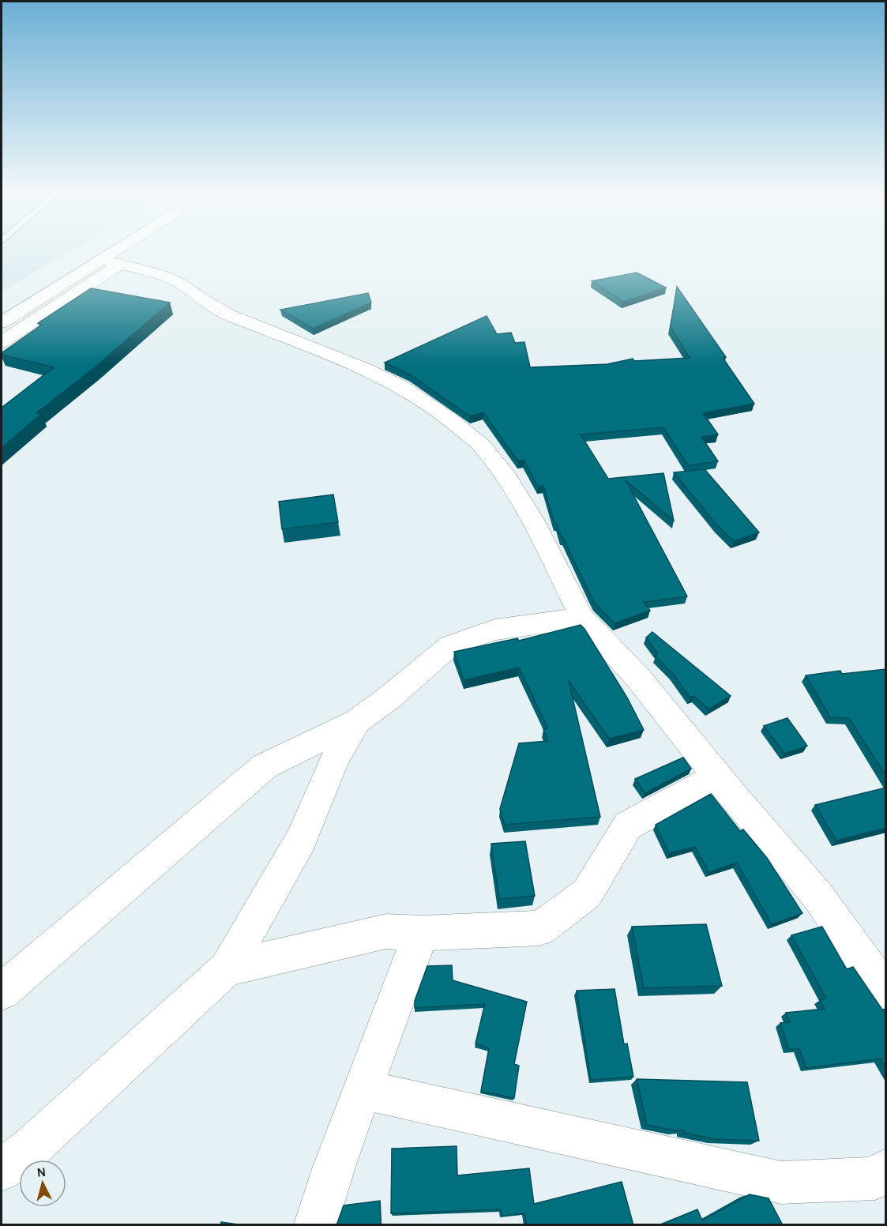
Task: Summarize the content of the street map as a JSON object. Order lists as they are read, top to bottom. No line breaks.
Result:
{"north":"top"}
